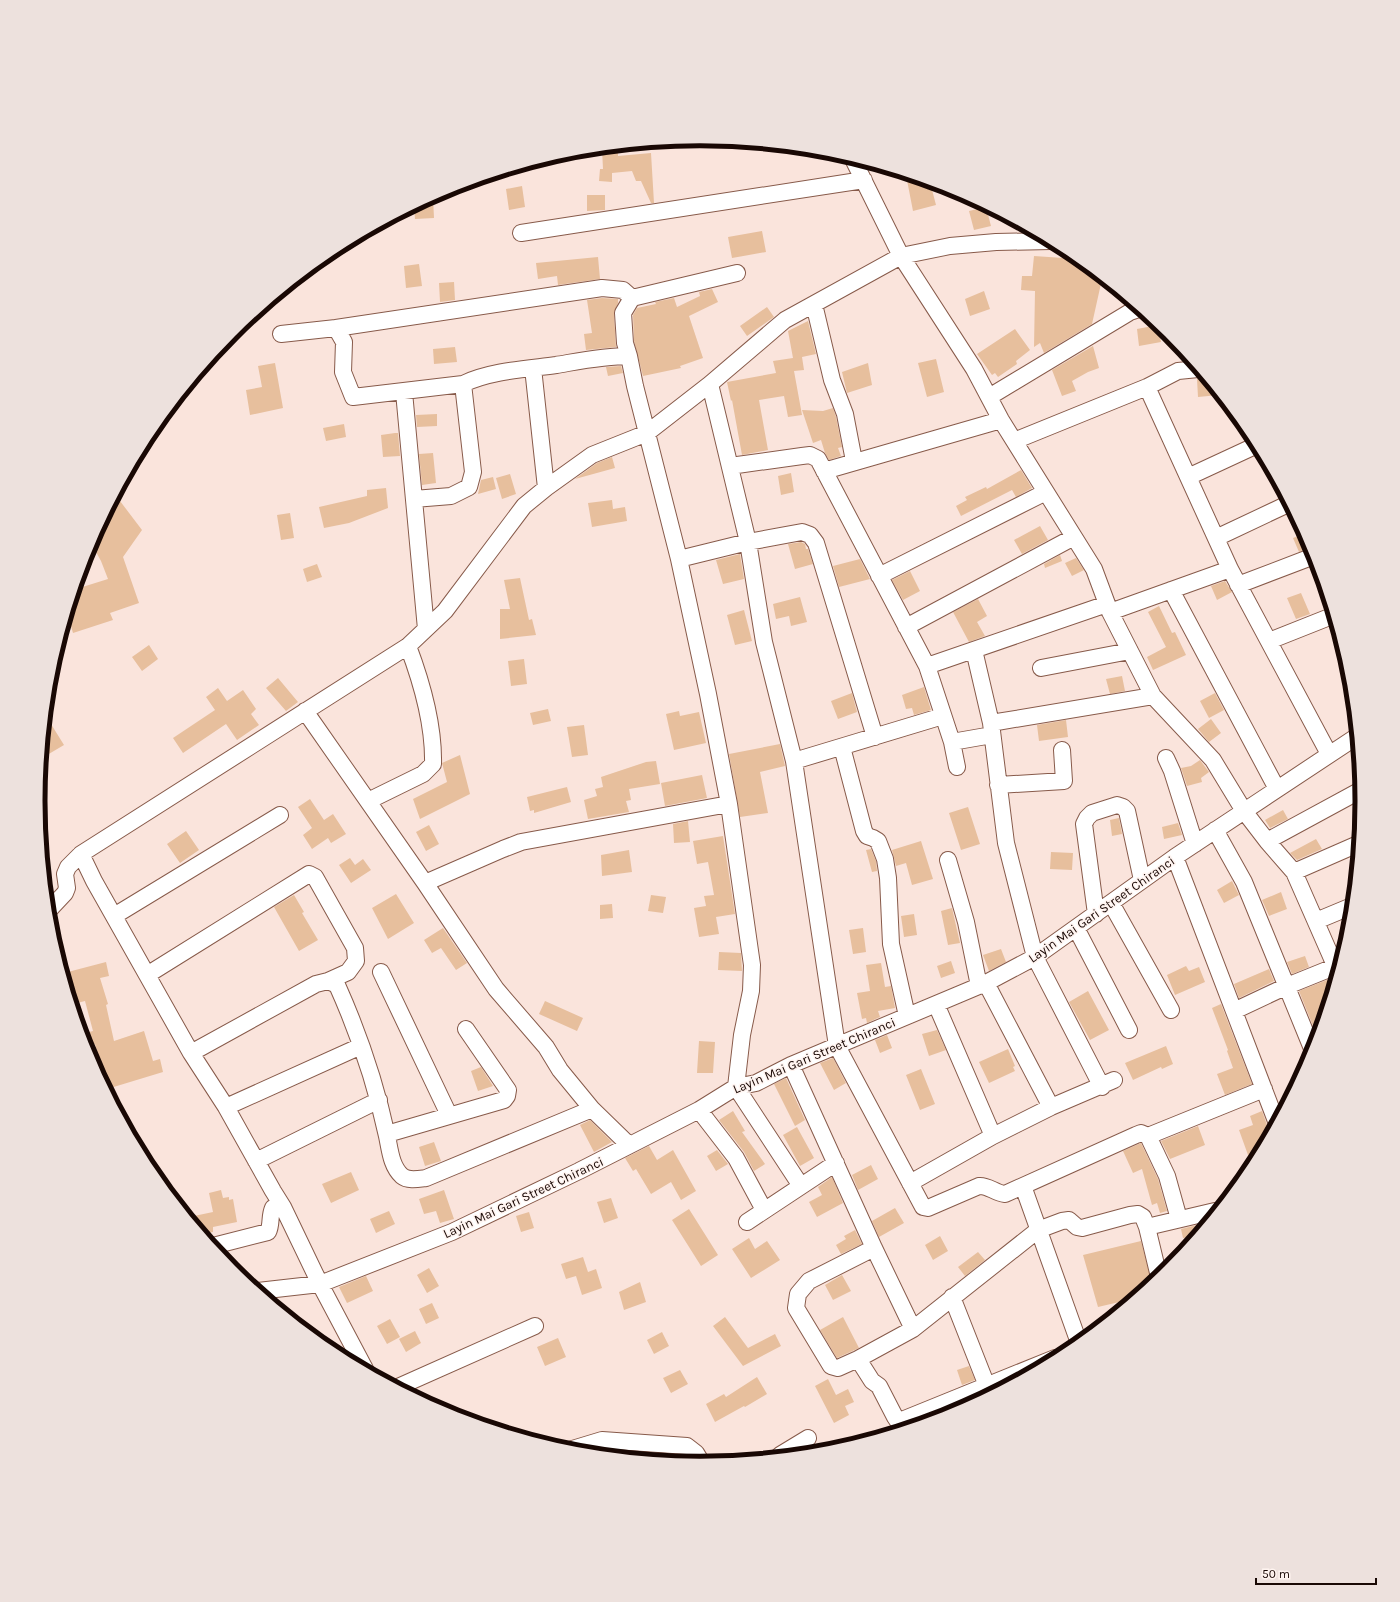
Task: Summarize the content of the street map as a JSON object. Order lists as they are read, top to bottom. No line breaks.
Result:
{"streets":{"street":["Layin Mai Gari Street Chiranci"]},"scale_bar":"50 m"}
